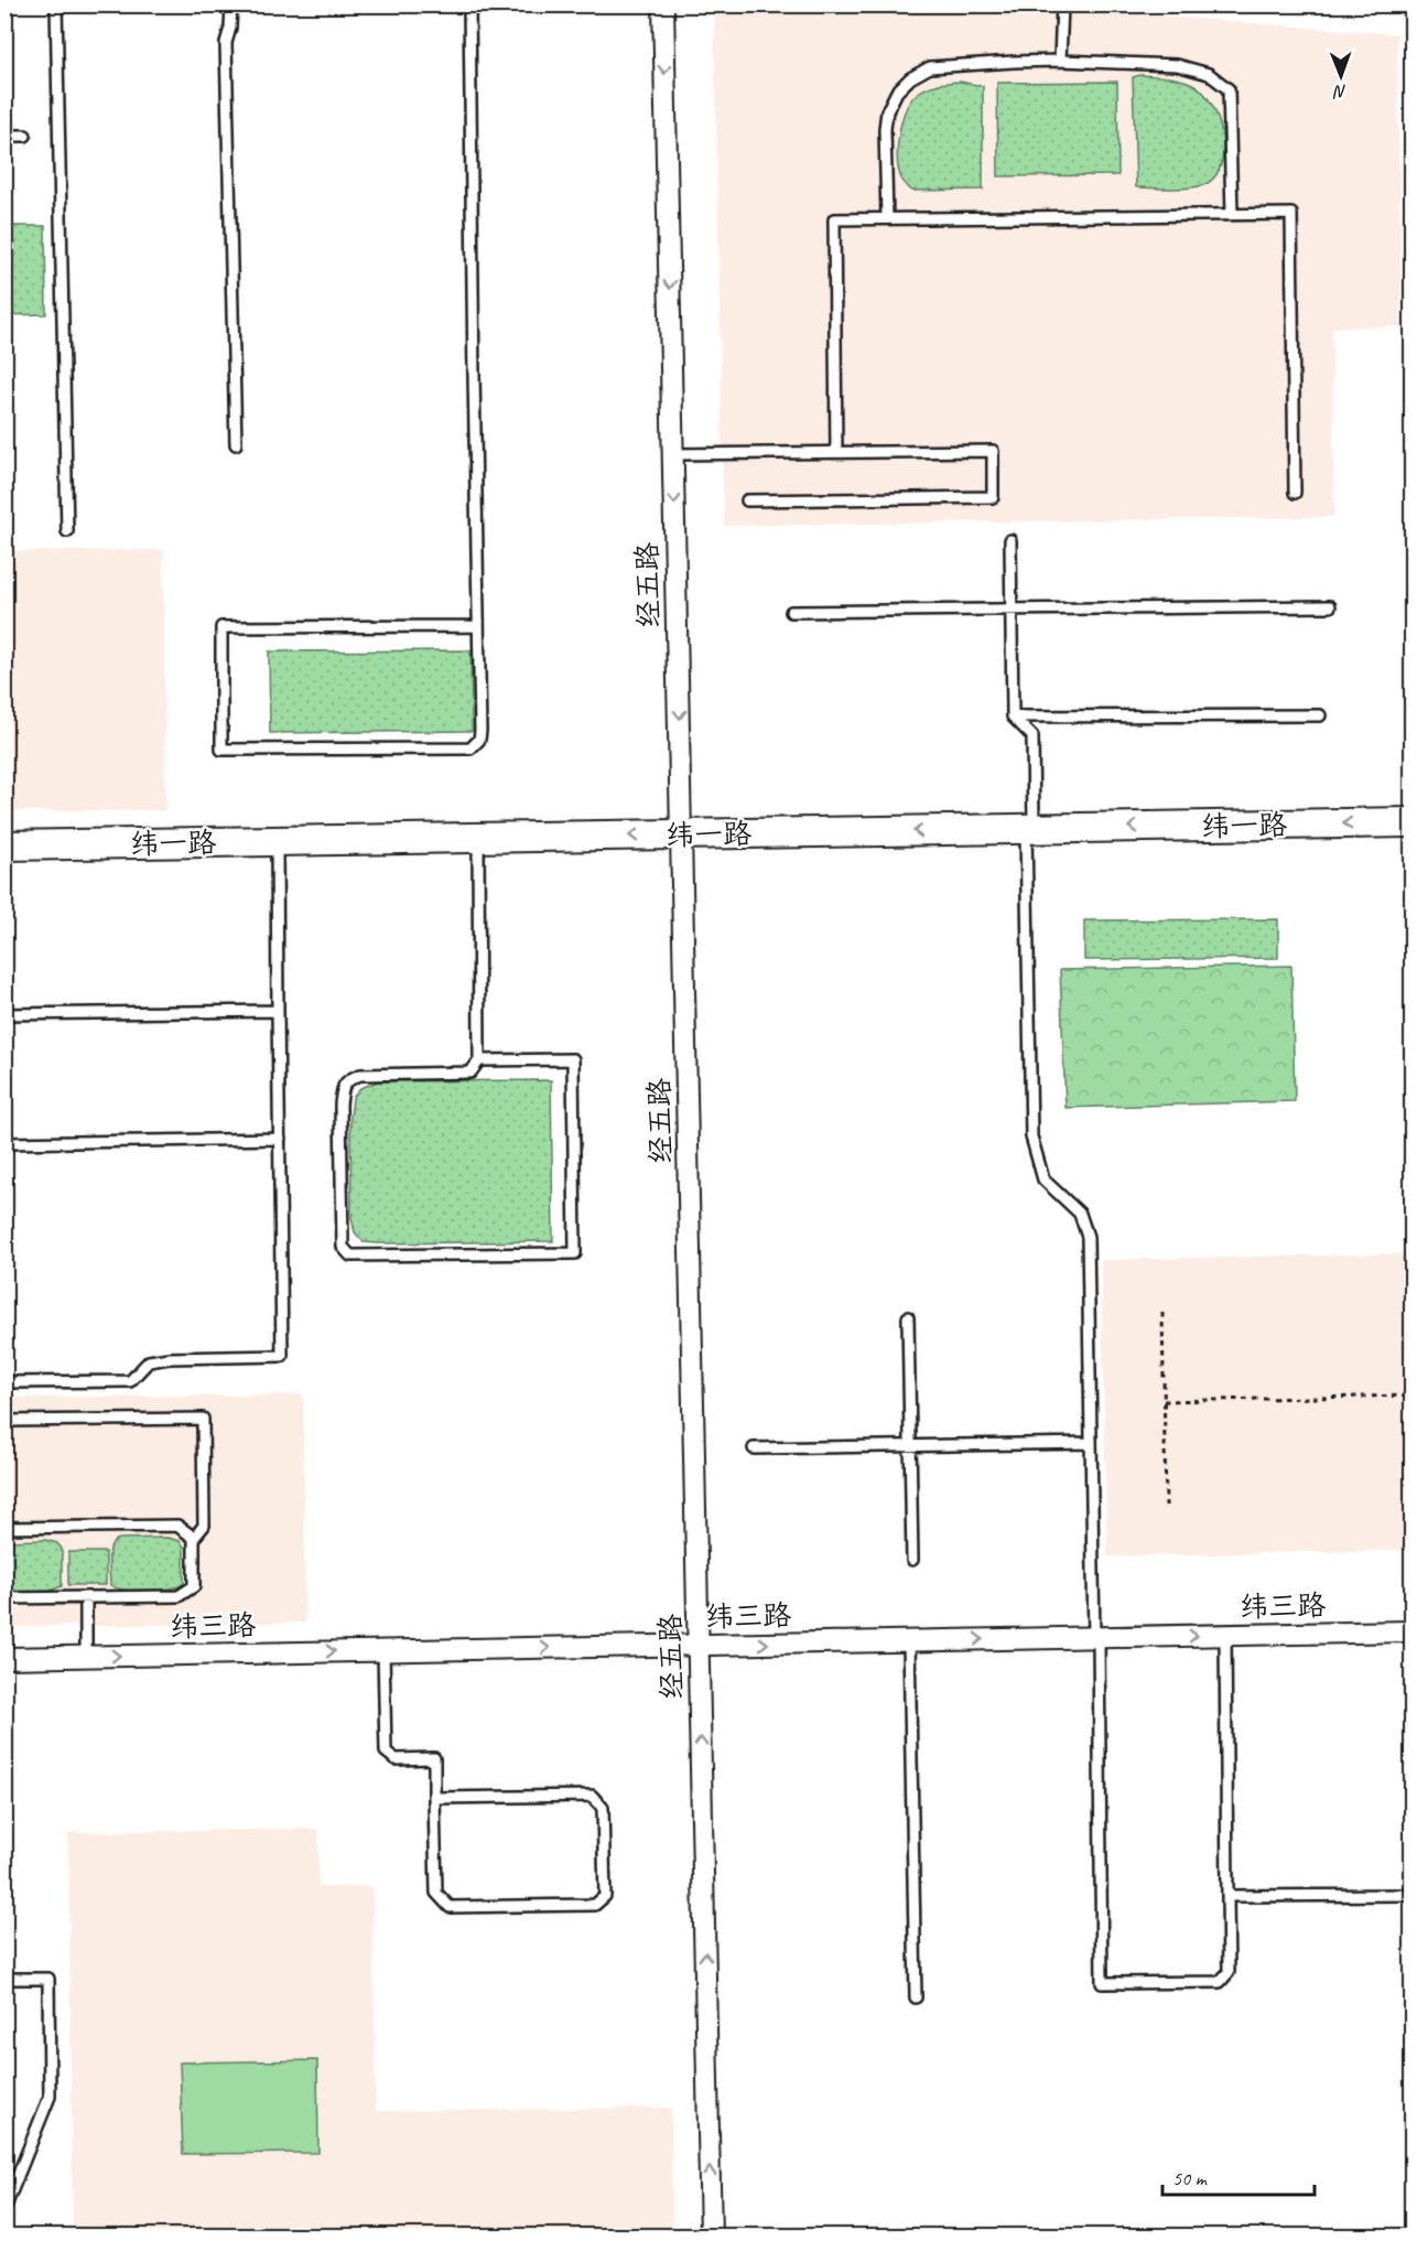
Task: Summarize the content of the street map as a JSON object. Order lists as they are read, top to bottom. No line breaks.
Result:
{"streets":{"street":["经五路","纬一路","纬三路"]},"crossings":[["经五路","纬一路"],["经五路","纬三路"]],"one_way":["纬一路","纬三路"],"scale_bar":"50 m","north":"bottom"}
